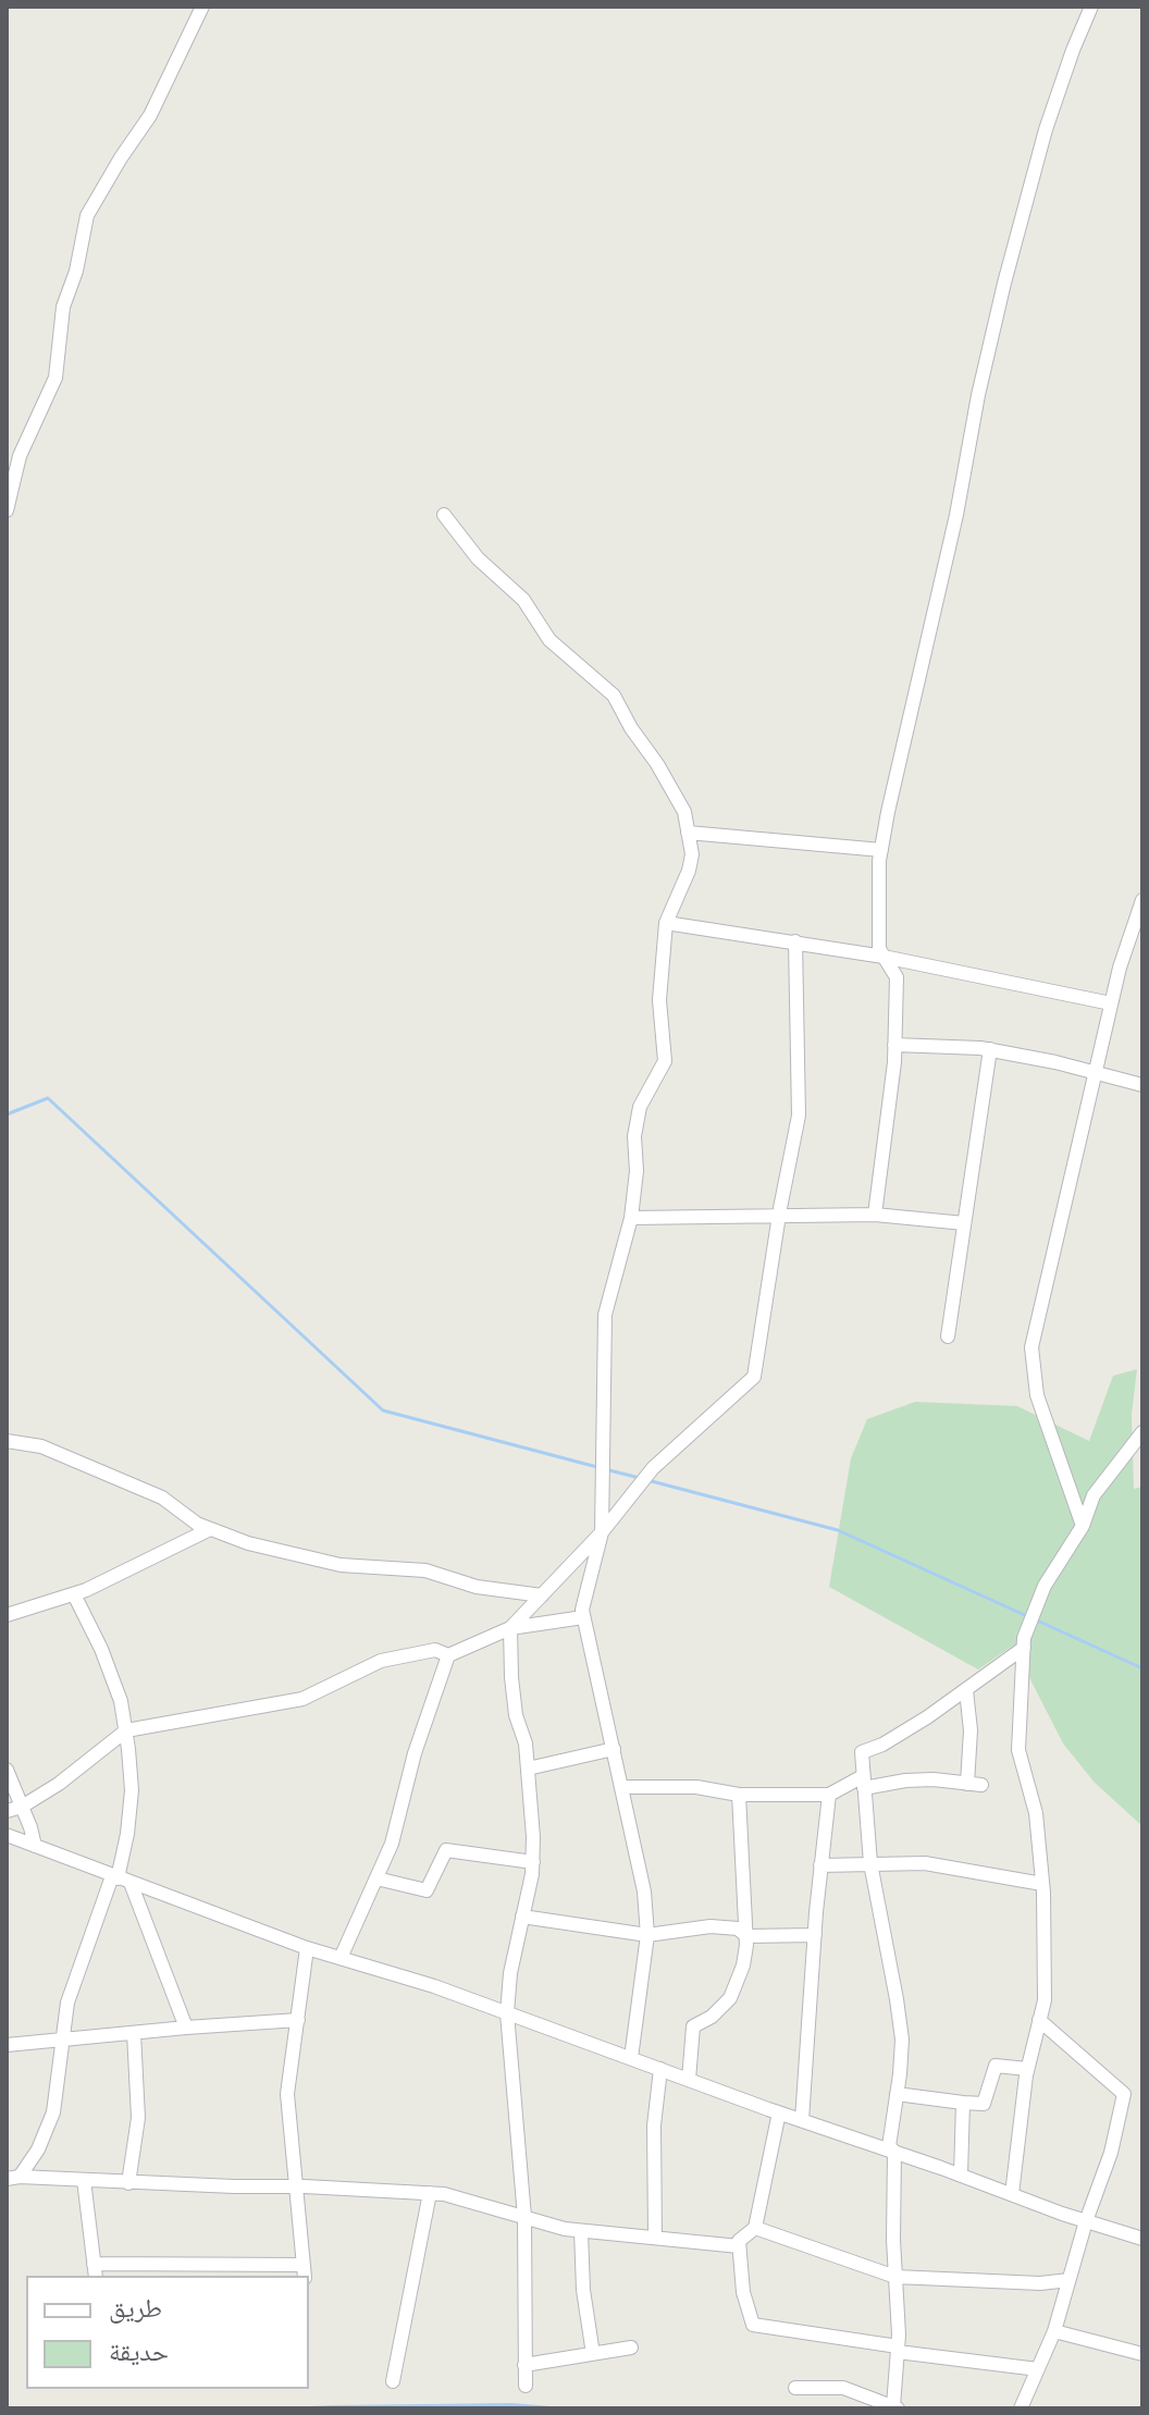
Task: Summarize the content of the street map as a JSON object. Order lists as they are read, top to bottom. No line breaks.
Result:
{"legend":["طريق","حديقة"]}
